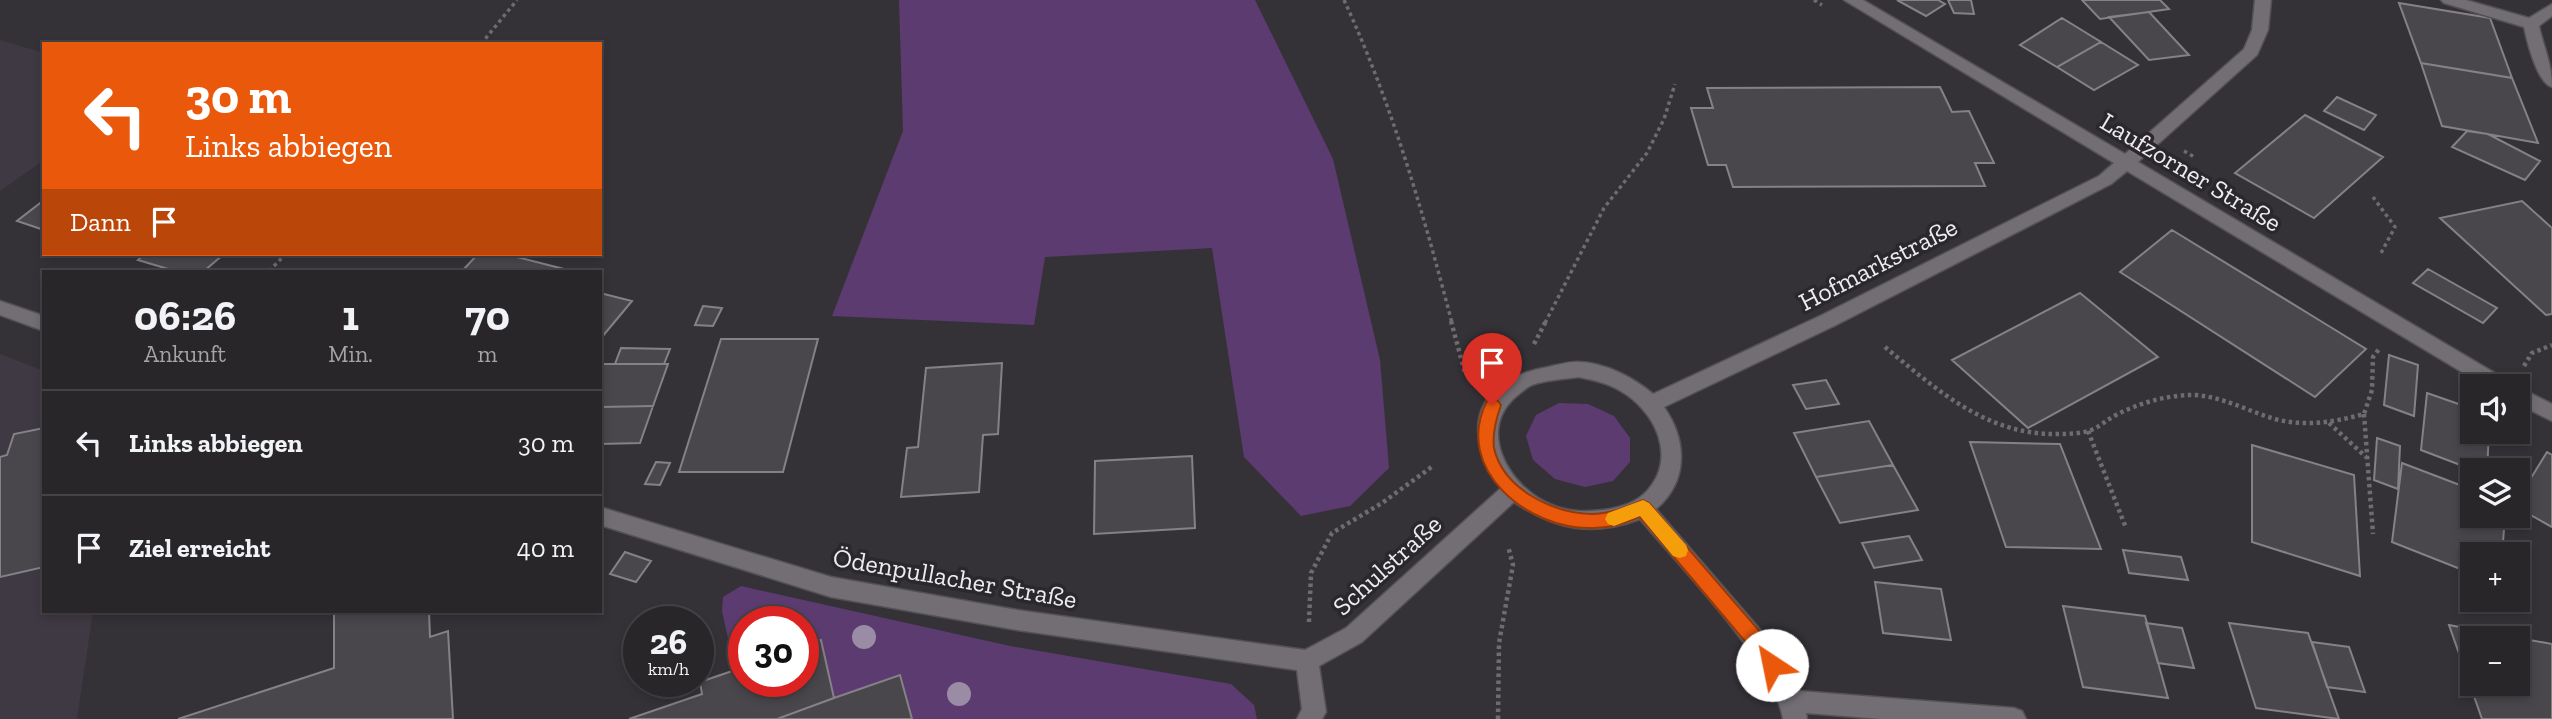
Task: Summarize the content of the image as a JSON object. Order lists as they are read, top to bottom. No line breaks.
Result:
{"streets":{"street":["Laufzorner Straße","Hofmarkstraße","Schulstraße","Ödenpullacher Straße"]},"crossings":[["Laufzorner Straße","Hofmarkstraße"],["Hofmarkstraße","Schulstraße"],["Schulstraße","Ödenpullacher Straße"]],"page":{"turn":["30 m","Links abbiegen"],"then":"Dann","eta":["06:26","Ankunft","1","Min.","70","m"],"map_buttons":["+","−"],"list":[{"name":"Links abbiegen","value":"30 m"},{"name":"Ziel erreicht","value":"40 m"}],"speed":"26 km/h","limit":"30"}}
